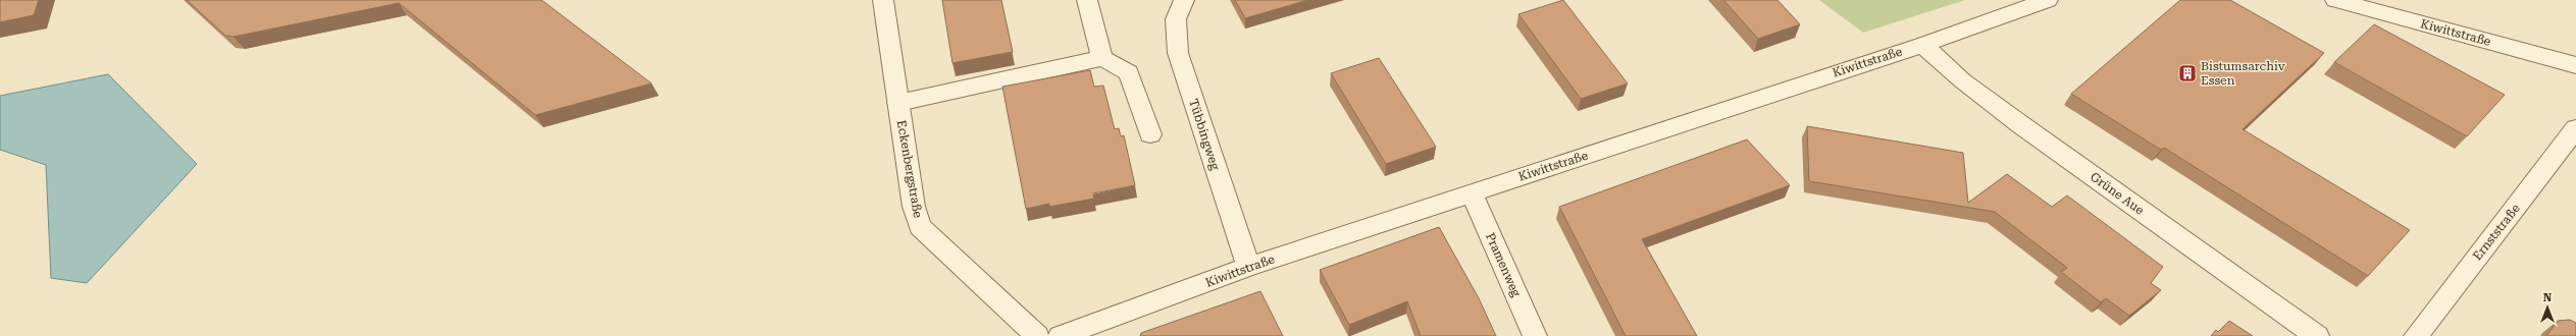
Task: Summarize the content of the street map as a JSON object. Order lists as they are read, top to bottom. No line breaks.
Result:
{"streets":{"street":["Kiwittstraße","Tübbingweg","Eckenbergstraße","Grüne Aue","Ernststraße","Pramenweg"]},"crossings":[["Kiwittstraße","Tübbingweg"],["Kiwittstraße","Grüne Aue"],["Kiwittstraße","Pramenweg"]],"places":{"building":["Bistumsarchiv Essen"]},"north":"top"}
